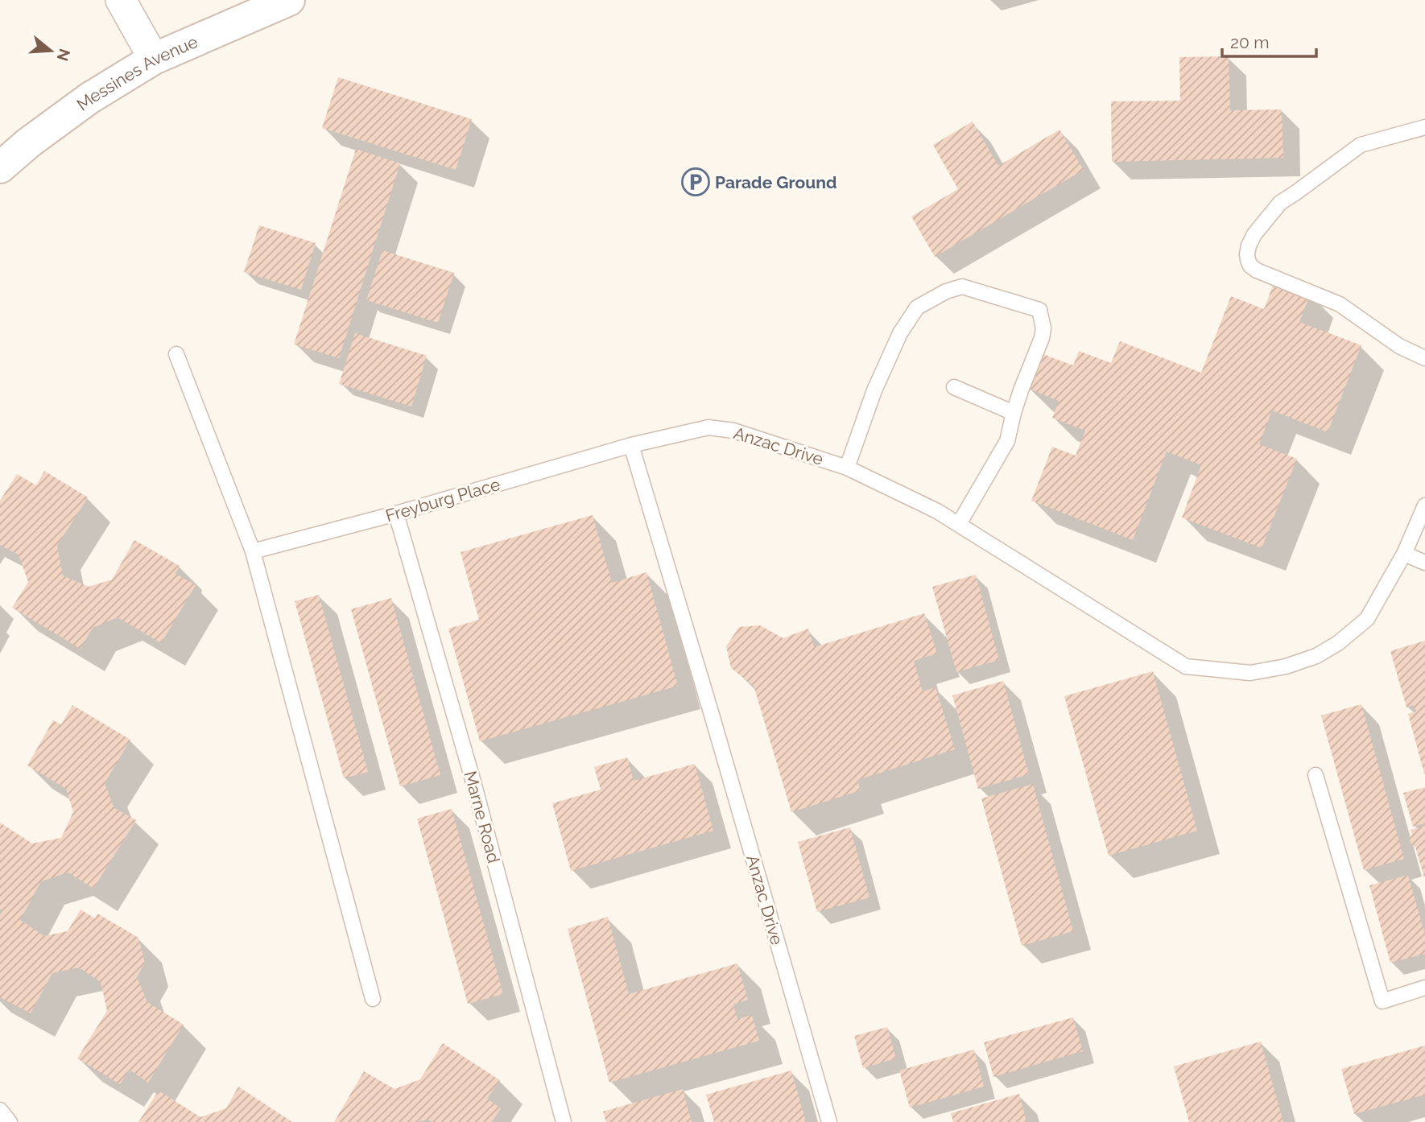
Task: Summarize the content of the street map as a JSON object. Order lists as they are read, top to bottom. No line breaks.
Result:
{"streets":{"street":["Messines Avenue"],"lane":["Anzac Drive","Freyburg Place","Marne Road"]},"crossings":[["Anzac Drive","Freyburg Place"],["Freyburg Place","Marne Road"]],"places":{"parking":["Parade Ground"]},"scale_bar":"20 m","north":"right"}
